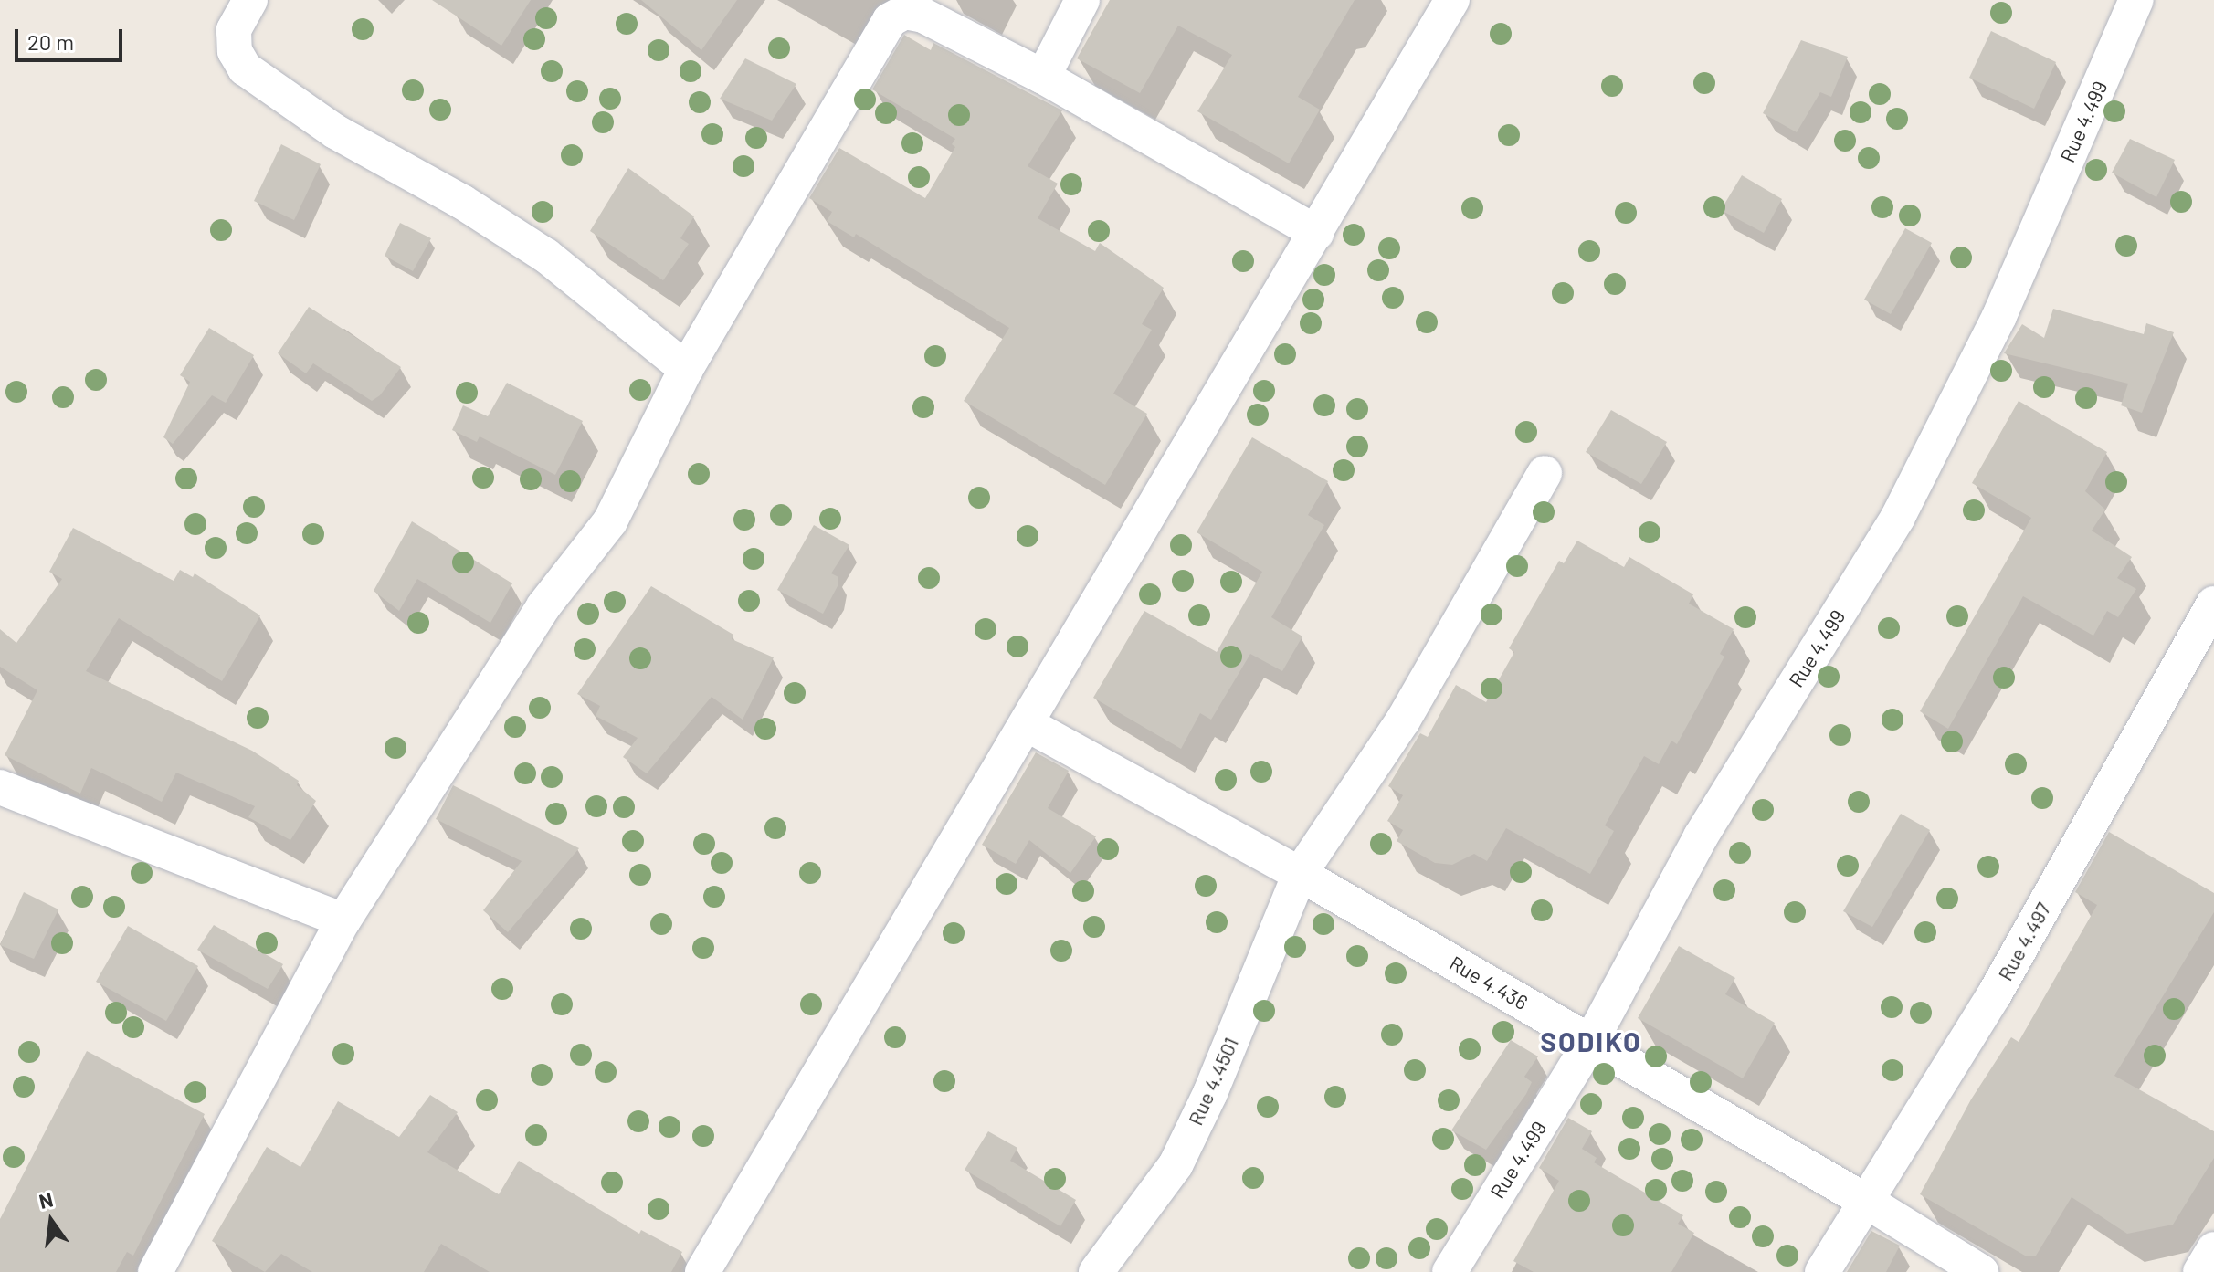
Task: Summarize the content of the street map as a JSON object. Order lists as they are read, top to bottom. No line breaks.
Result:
{"streets":{"street":["Rue 4.499","Rue 4.497","Rue 4.436","Rue 4.4501"]},"crossings":[["Rue 4.499","Rue 4.436"],["Rue 4.497","Rue 4.436"],["Rue 4.436","Rue 4.4501"]],"districts":["SODIKO"],"scale_bar":"20 m","north":"top"}
